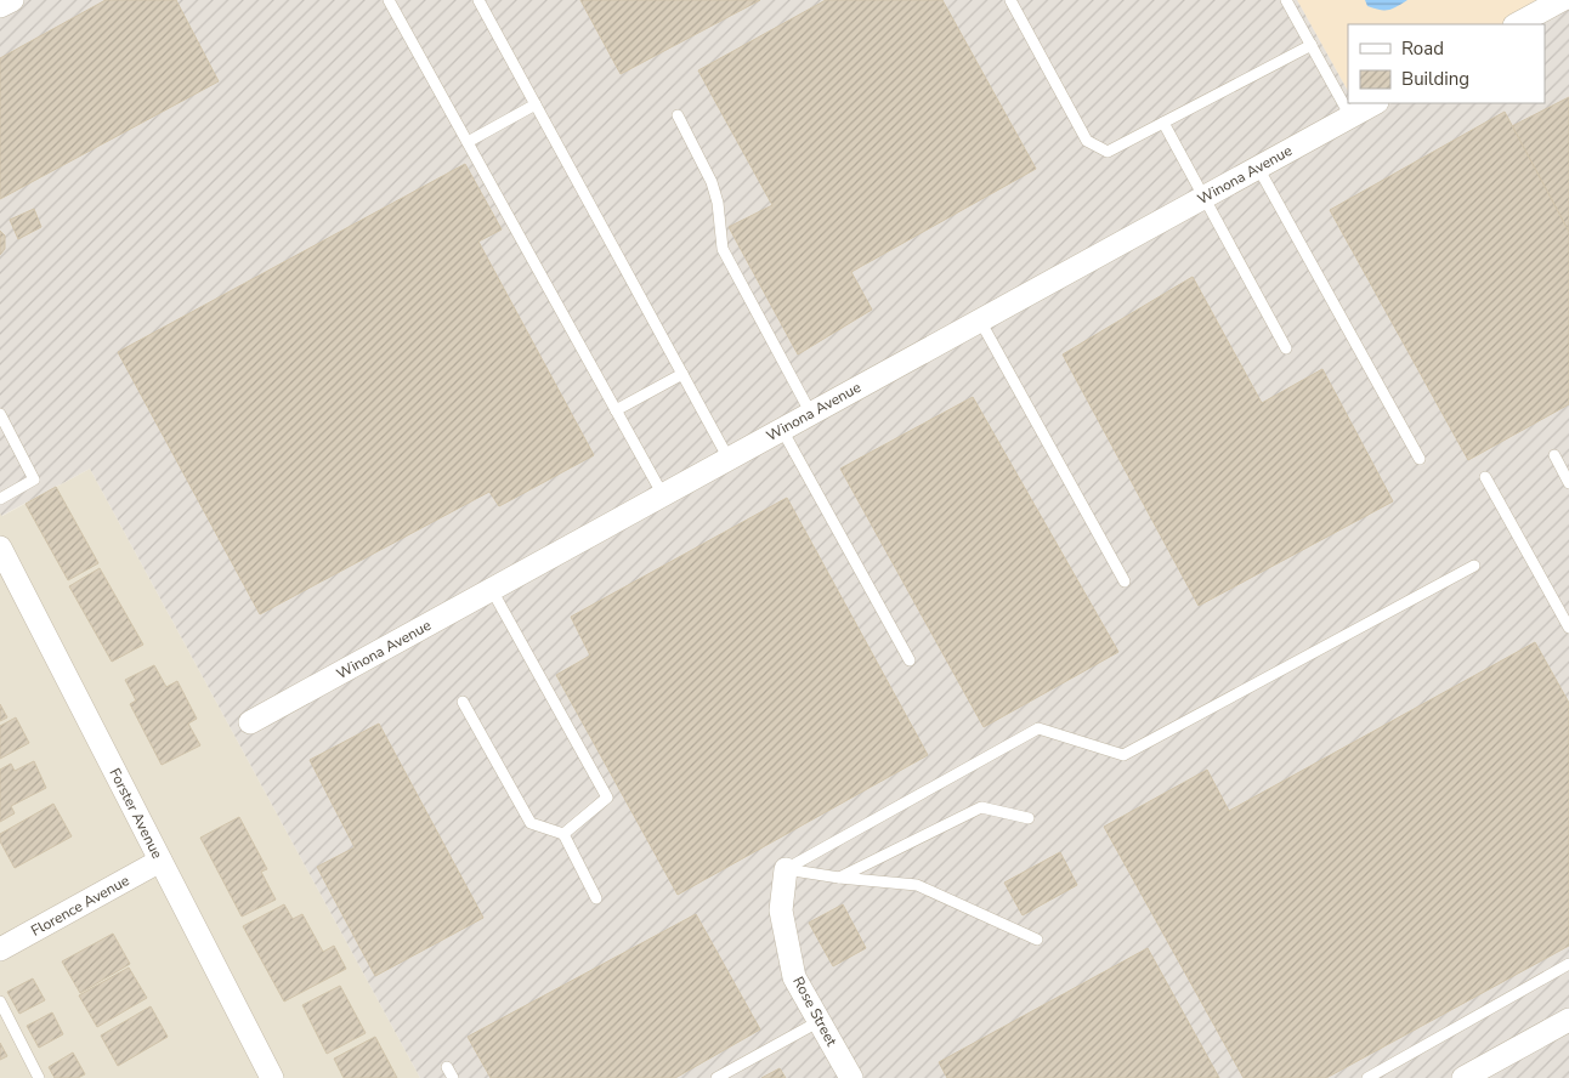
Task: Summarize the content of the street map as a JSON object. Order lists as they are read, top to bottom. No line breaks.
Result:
{"streets":{"street":["Winona Avenue","Forster Avenue","Florence Avenue","Rose Street"]},"crossings":[["Forster Avenue","Florence Avenue"]],"legend":["Road","Building"]}
